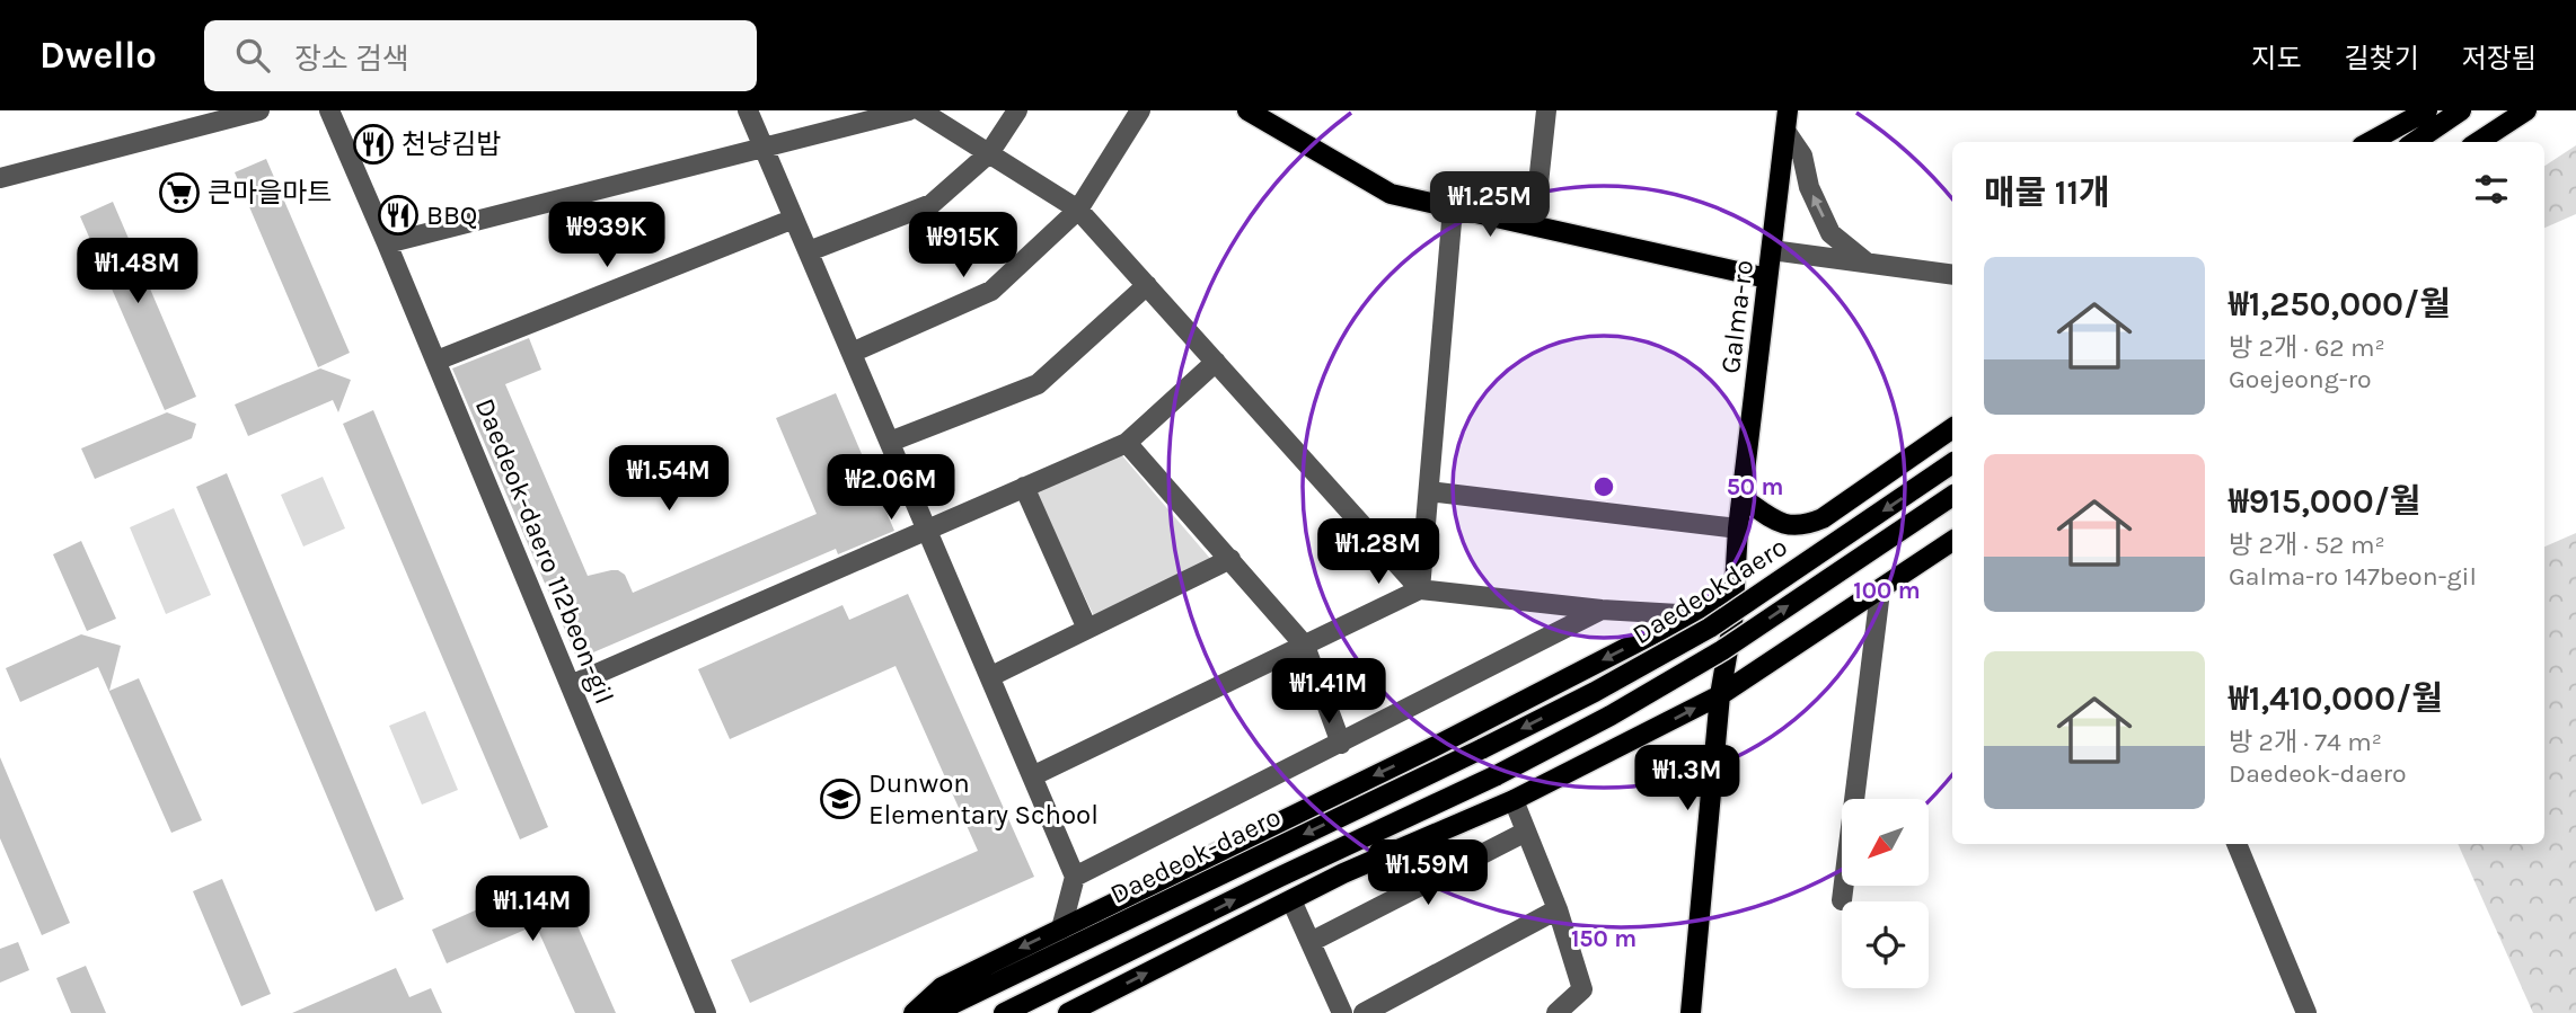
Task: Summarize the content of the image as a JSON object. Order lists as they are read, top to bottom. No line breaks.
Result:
{"streets":{"main road":["Galma-ro","Daedeokdaero","Daedeok-daero"],"street":["Daedeok-daero 112beon-gil"]},"crossings":[["Daedeokdaero","Daedeok-daero"]],"places":{"restaurant":["천냥김밥","BBQ"],"supermarket":["큰마을마트"],"school or university":["Dunwon Elementary School"]},"north":"bottom left","page":{"header":"Dwello","search":"장소 검색","nav":["지도","길찾기","저장됨"],"heading":"매물 11개","price":["₩1.25M","₩939K","₩915K","₩1.48M","₩1.54M","₩2.06M","₩1.28M","₩1.41M","₩1.3M","₩1.59M","₩1.14M"],"list":[{"name":"₩1,250,000/월","note":"방 2개 · 62 m² · Goejeong-ro"},{"name":"₩915,000/월","note":"방 2개 · 52 m² · Galma-ro 147beon-gil"},{"name":"₩1,410,000/월","note":"방 2개 · 74 m² · Daedeok-daero"}]},"rings":["50 m","100 m","150 m"]}
